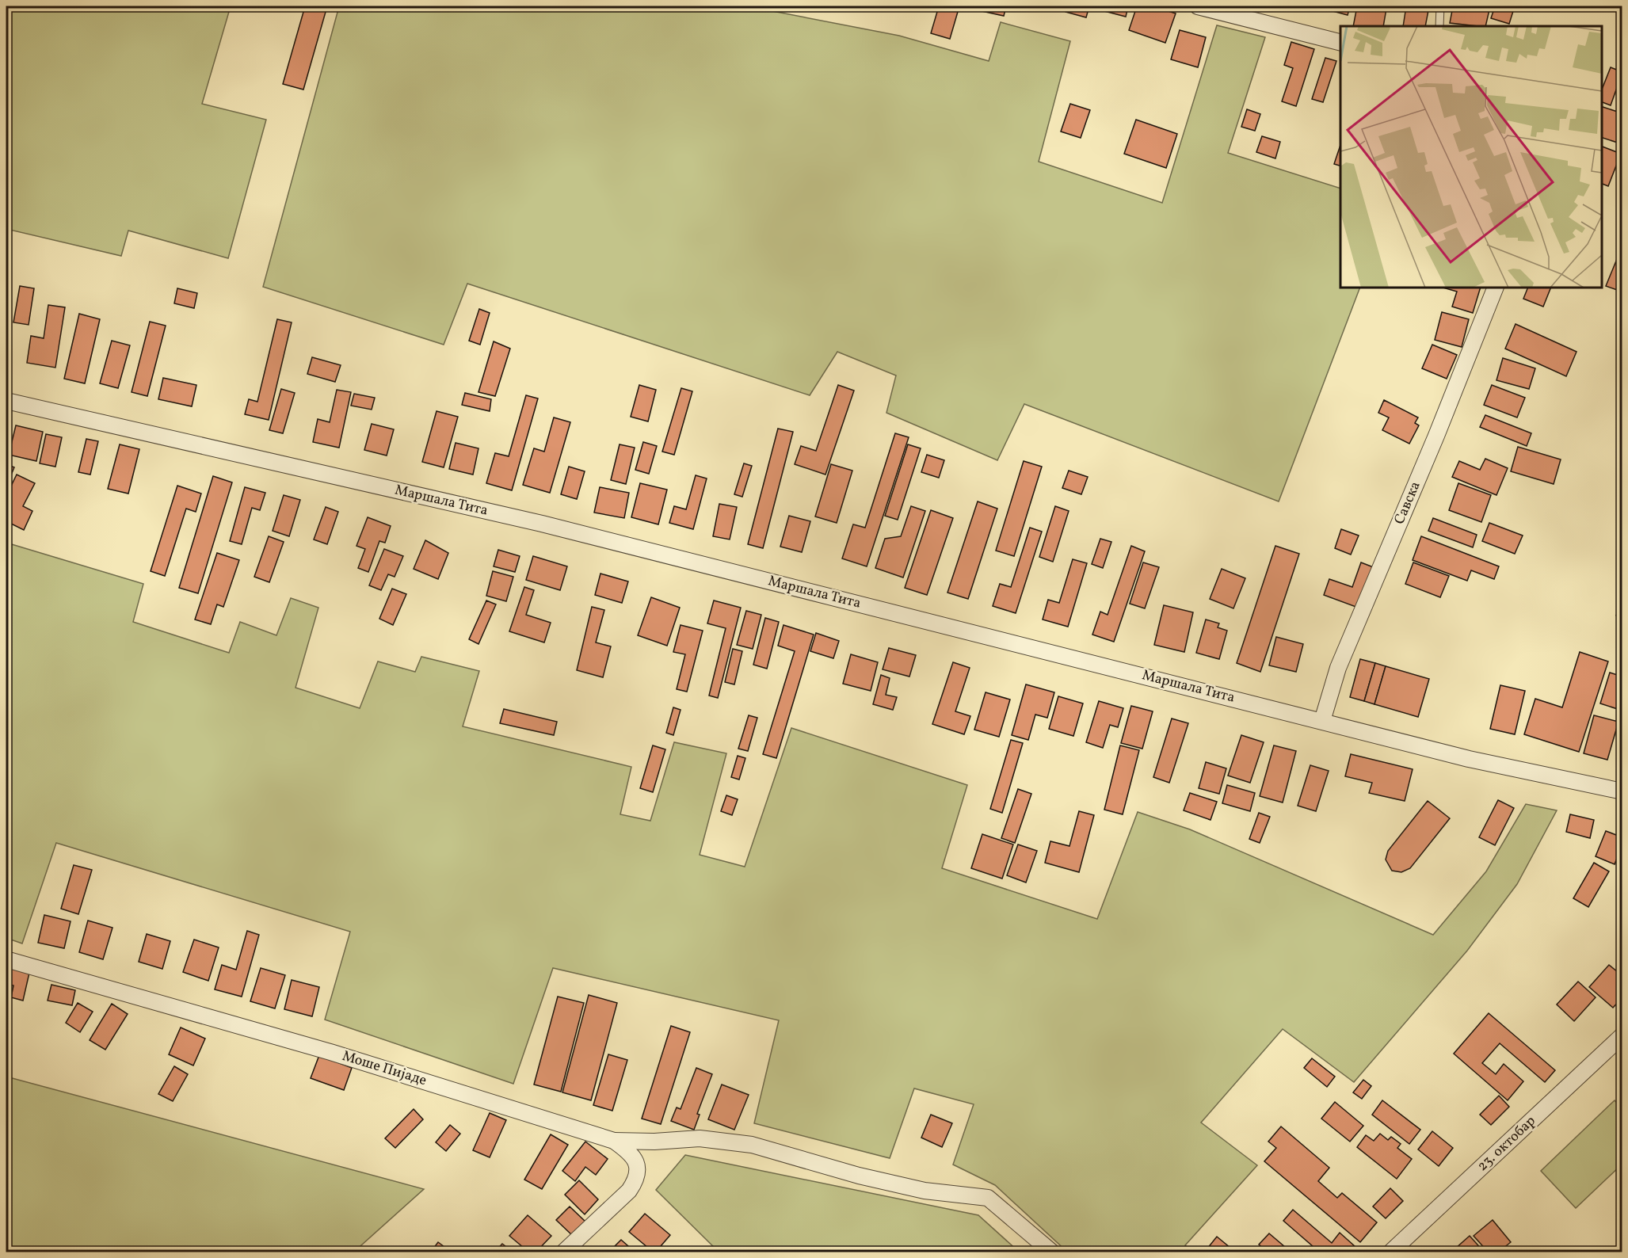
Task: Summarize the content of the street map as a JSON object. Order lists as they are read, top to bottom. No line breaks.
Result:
{"streets":{"street":["Маршала Тита","Савска","Моше Пијаде","23. октобар"]},"crossings":[["Маршала Тита","Савска"]]}
